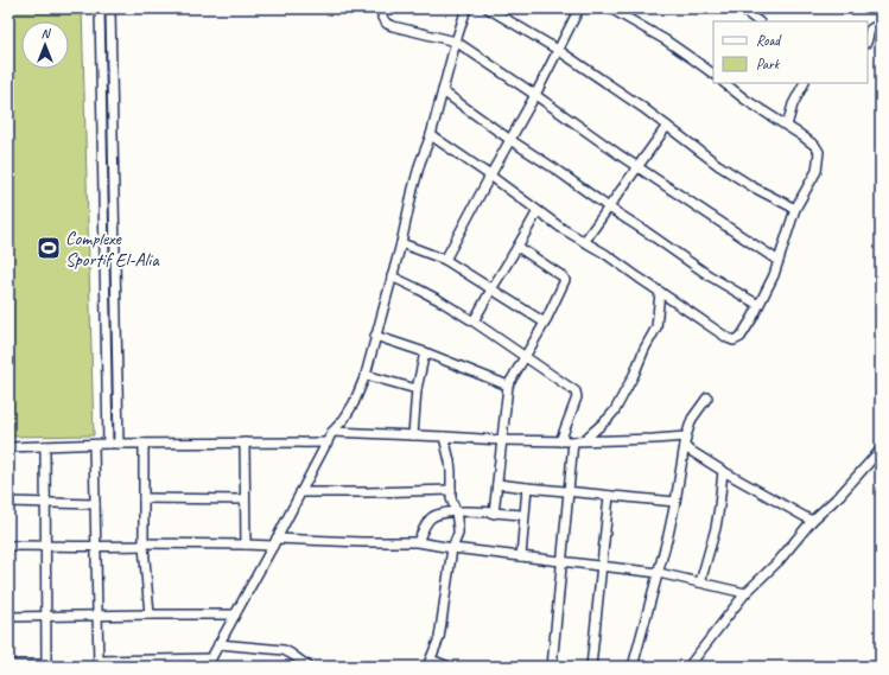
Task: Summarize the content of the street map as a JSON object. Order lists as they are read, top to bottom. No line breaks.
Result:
{"places":{"sports":["Complexe Sportif El-Alia"]},"legend":["Road","Park"],"north":"top"}
